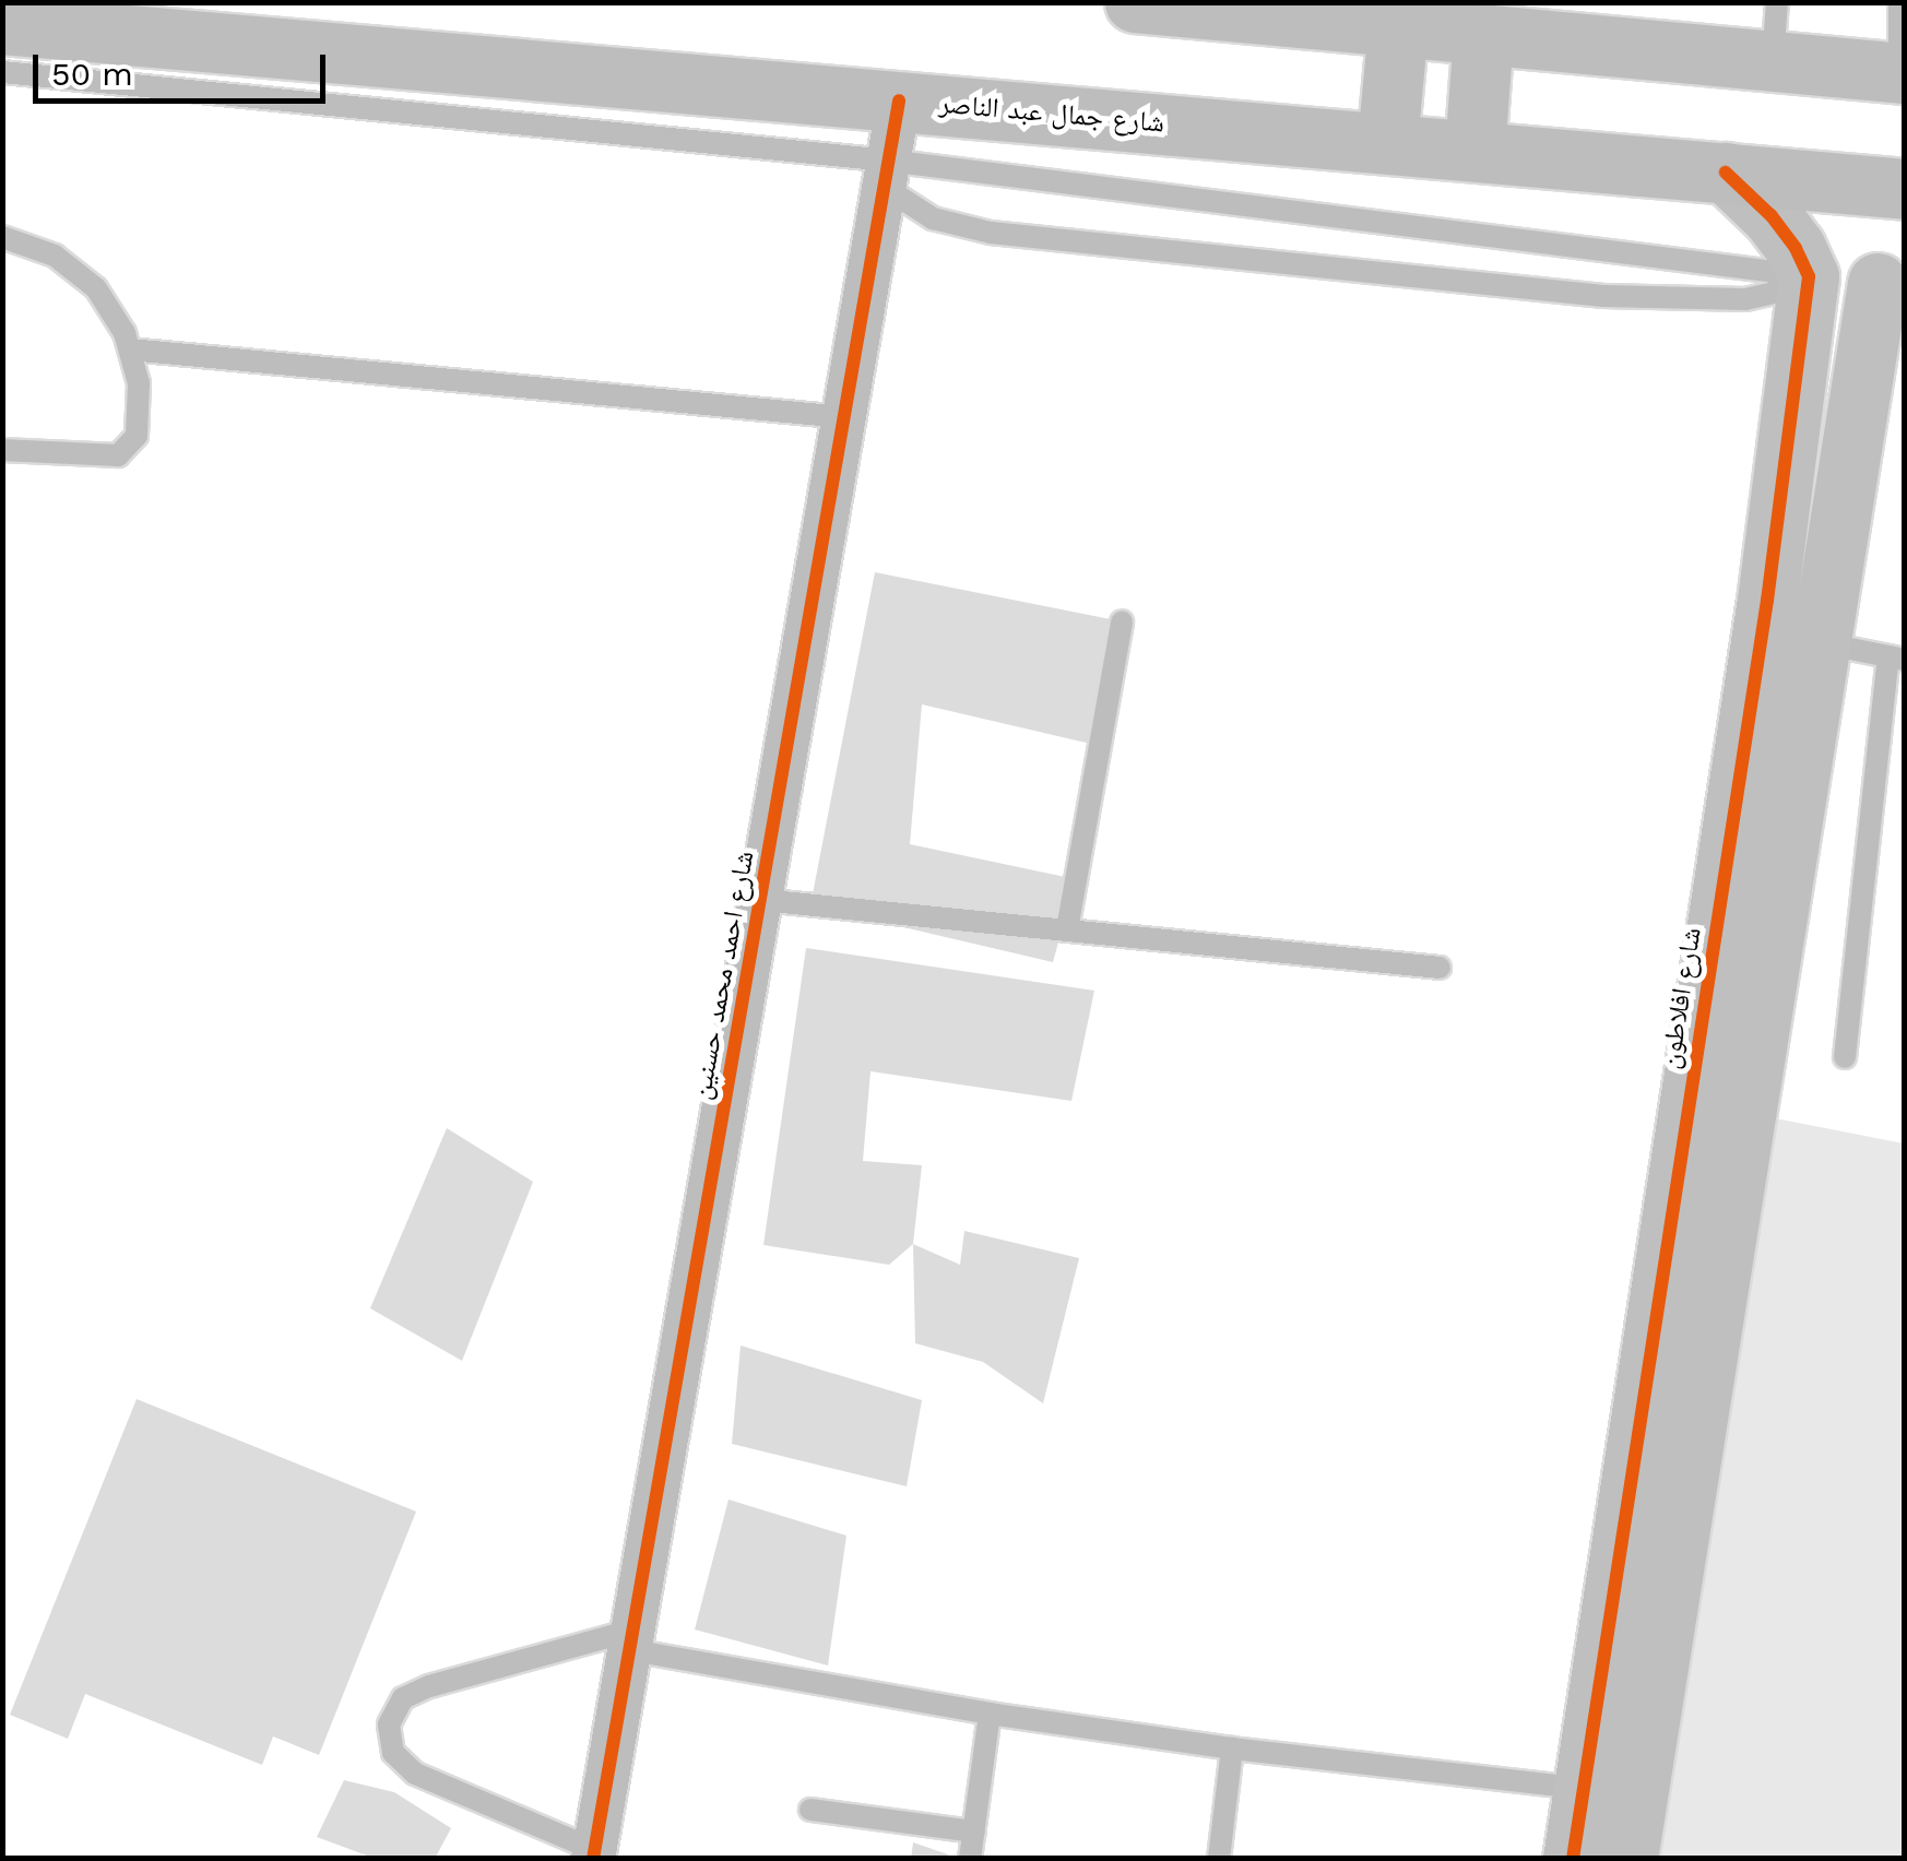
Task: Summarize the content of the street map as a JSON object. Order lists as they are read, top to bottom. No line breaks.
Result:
{"streets":{"main road":["شارع جمال عبد الناصر"],"street":["شارع احمد محمد حسنين","شارع افلاطون"]},"crossings":[["شارع جمال عبد الناصر","شارع احمد محمد حسنين"]],"scale_bar":"50 m"}
